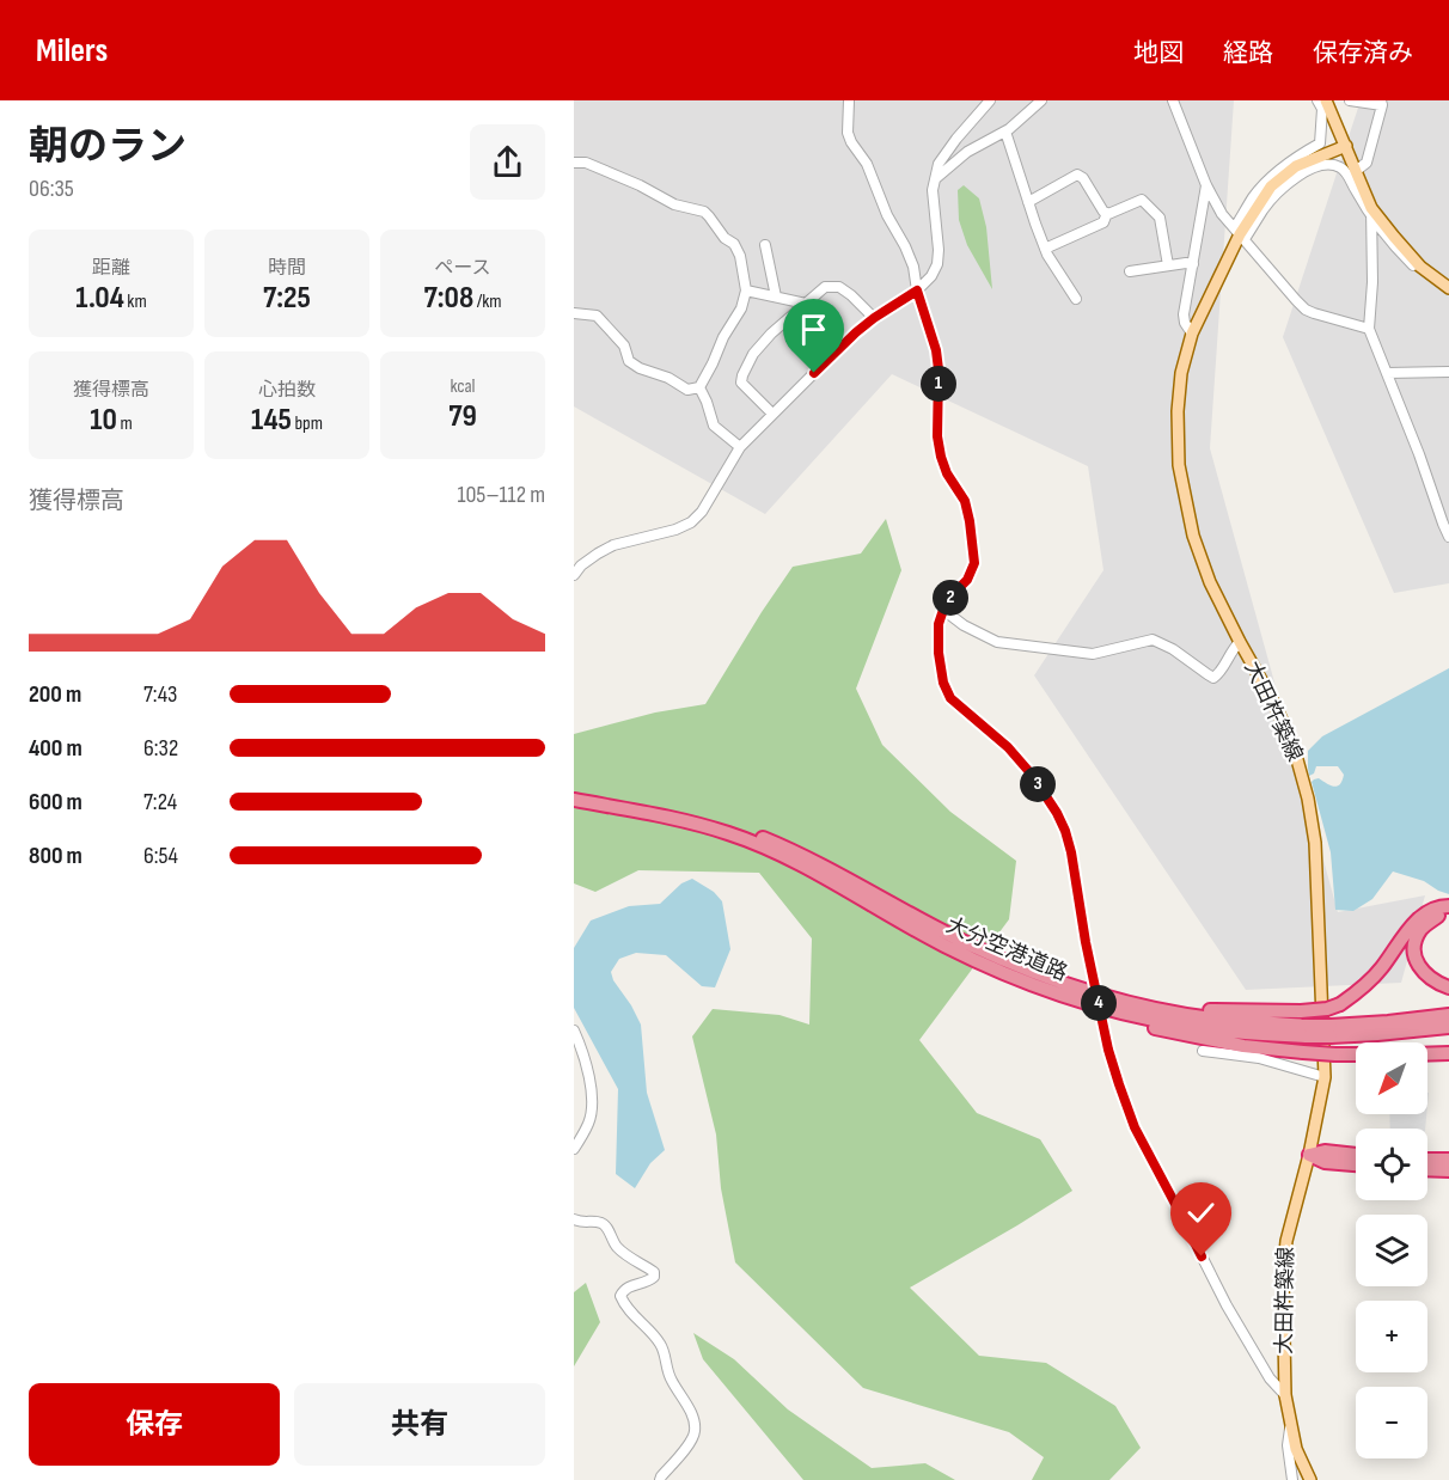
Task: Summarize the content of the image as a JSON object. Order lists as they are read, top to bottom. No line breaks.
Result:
{"streets":{"highway":["大分空港道路"],"main road":["大田杵築線"]},"north":"bottom left","page":{"header":"Milers","nav":["地図","経路","保存済み"],"heading":["朝のラン","06:35"],"stats":[["距離","1.04 km"],["時間","7:25"],["ペース","7:08 /km"],["獲得標高","10 m"],["心拍数","145 bpm"],["kcal","79"]],"pins":["1","2","3","4"],"chart":["獲得標高","105–112 m"],"list":[{"name":"200 m","note":"7:43"},{"name":"400 m","note":"6:32"},{"name":"600 m","note":"7:24"},{"name":"800 m","note":"6:54"}],"map_buttons":["+","−"],"buttons":["保存","共有"]}}
